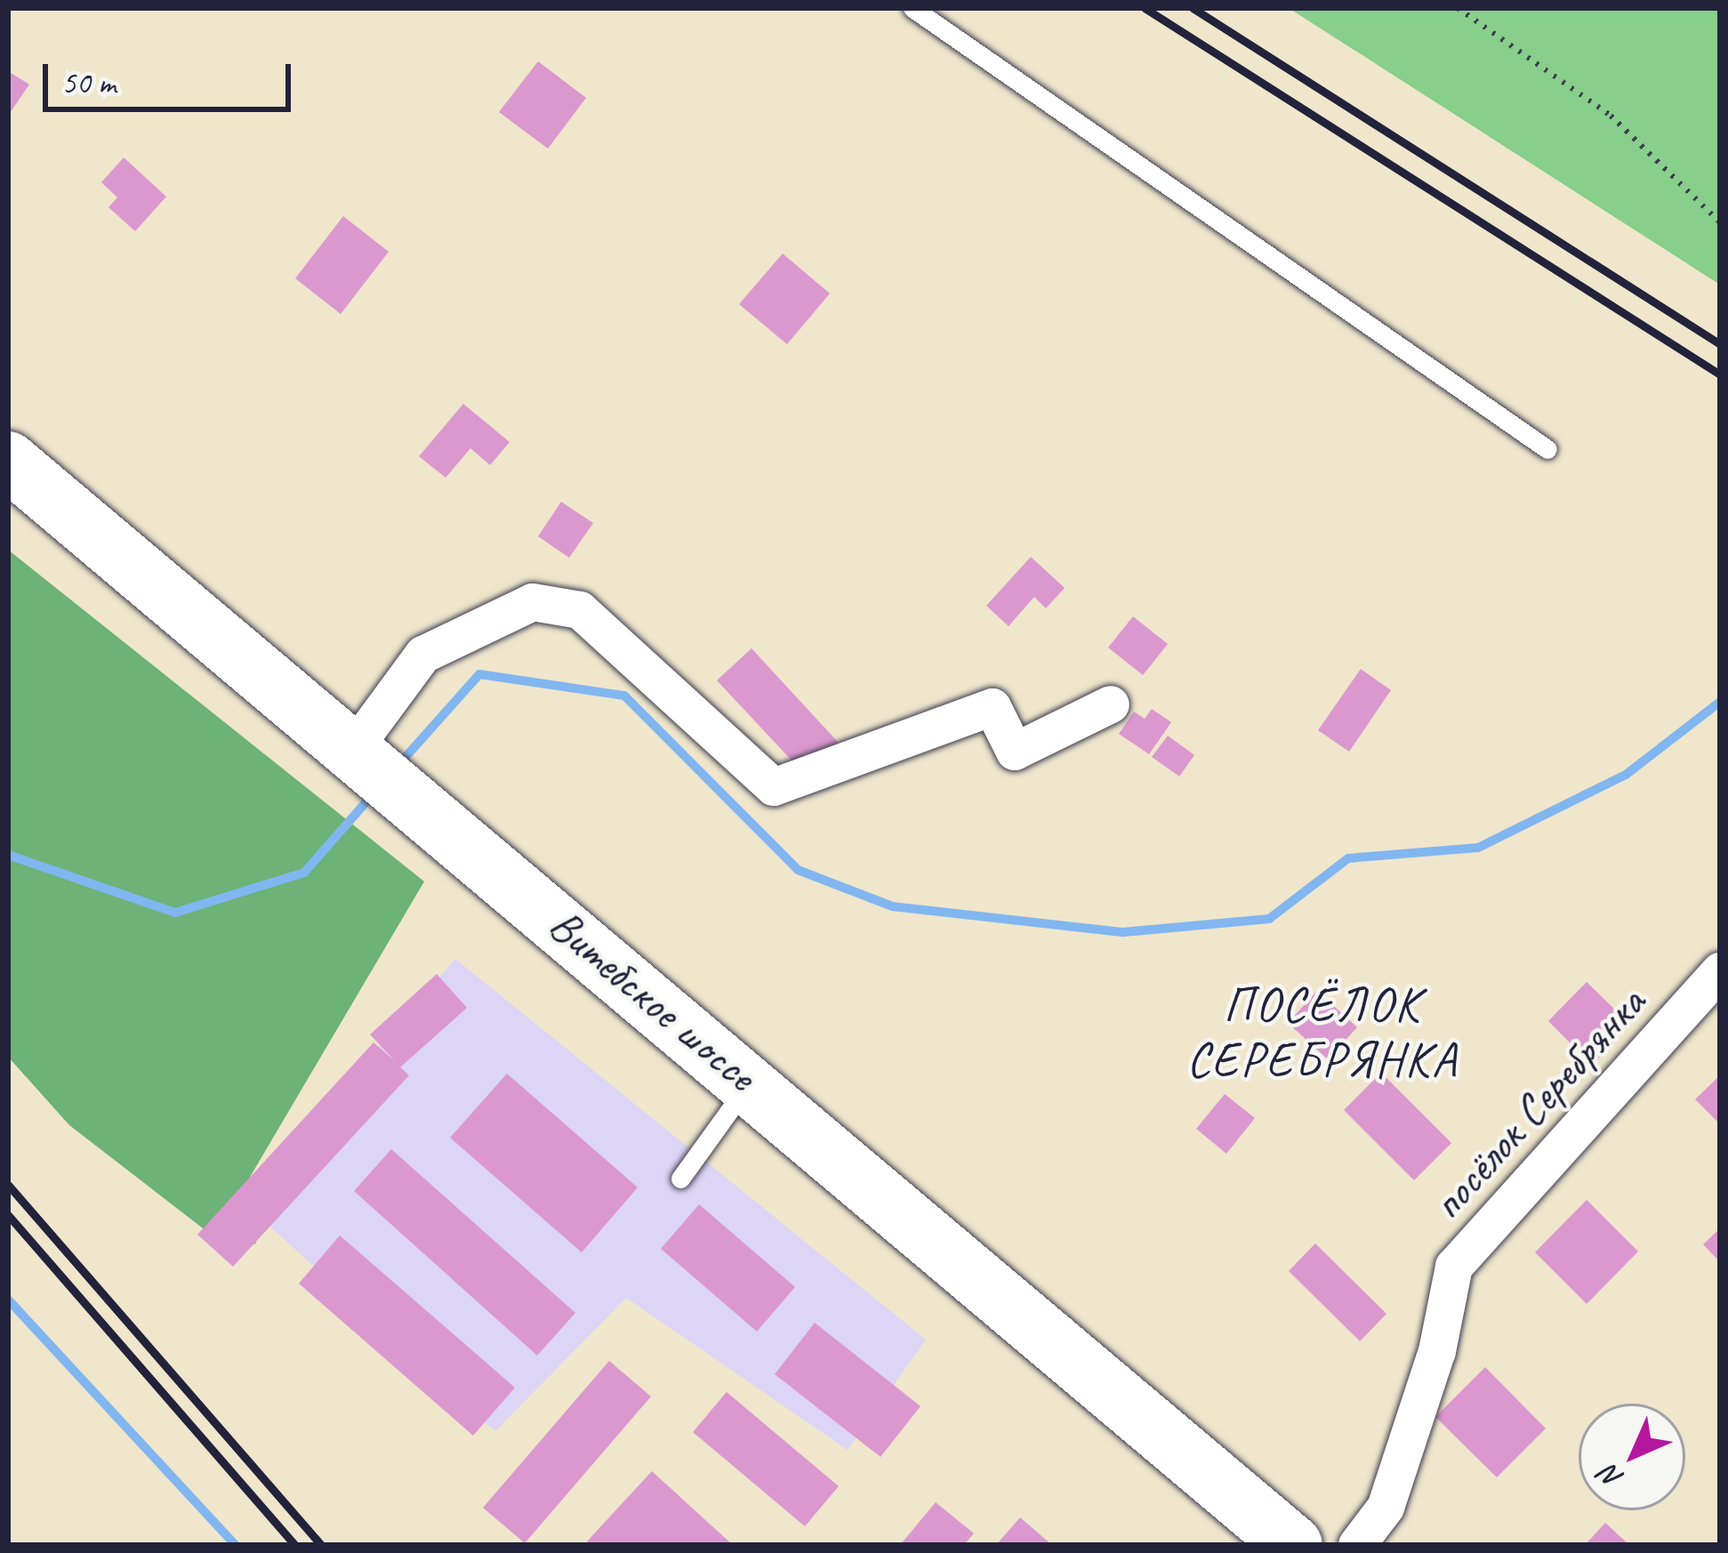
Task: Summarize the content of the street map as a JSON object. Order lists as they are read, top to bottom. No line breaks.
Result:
{"streets":{"main road":["Витебское шоссе"],"street":["посёлок Серебрянка"]},"districts":["ПОСЁЛОК СЕРЕБРЯНКА"],"scale_bar":"50 m","north":"bottom left"}
